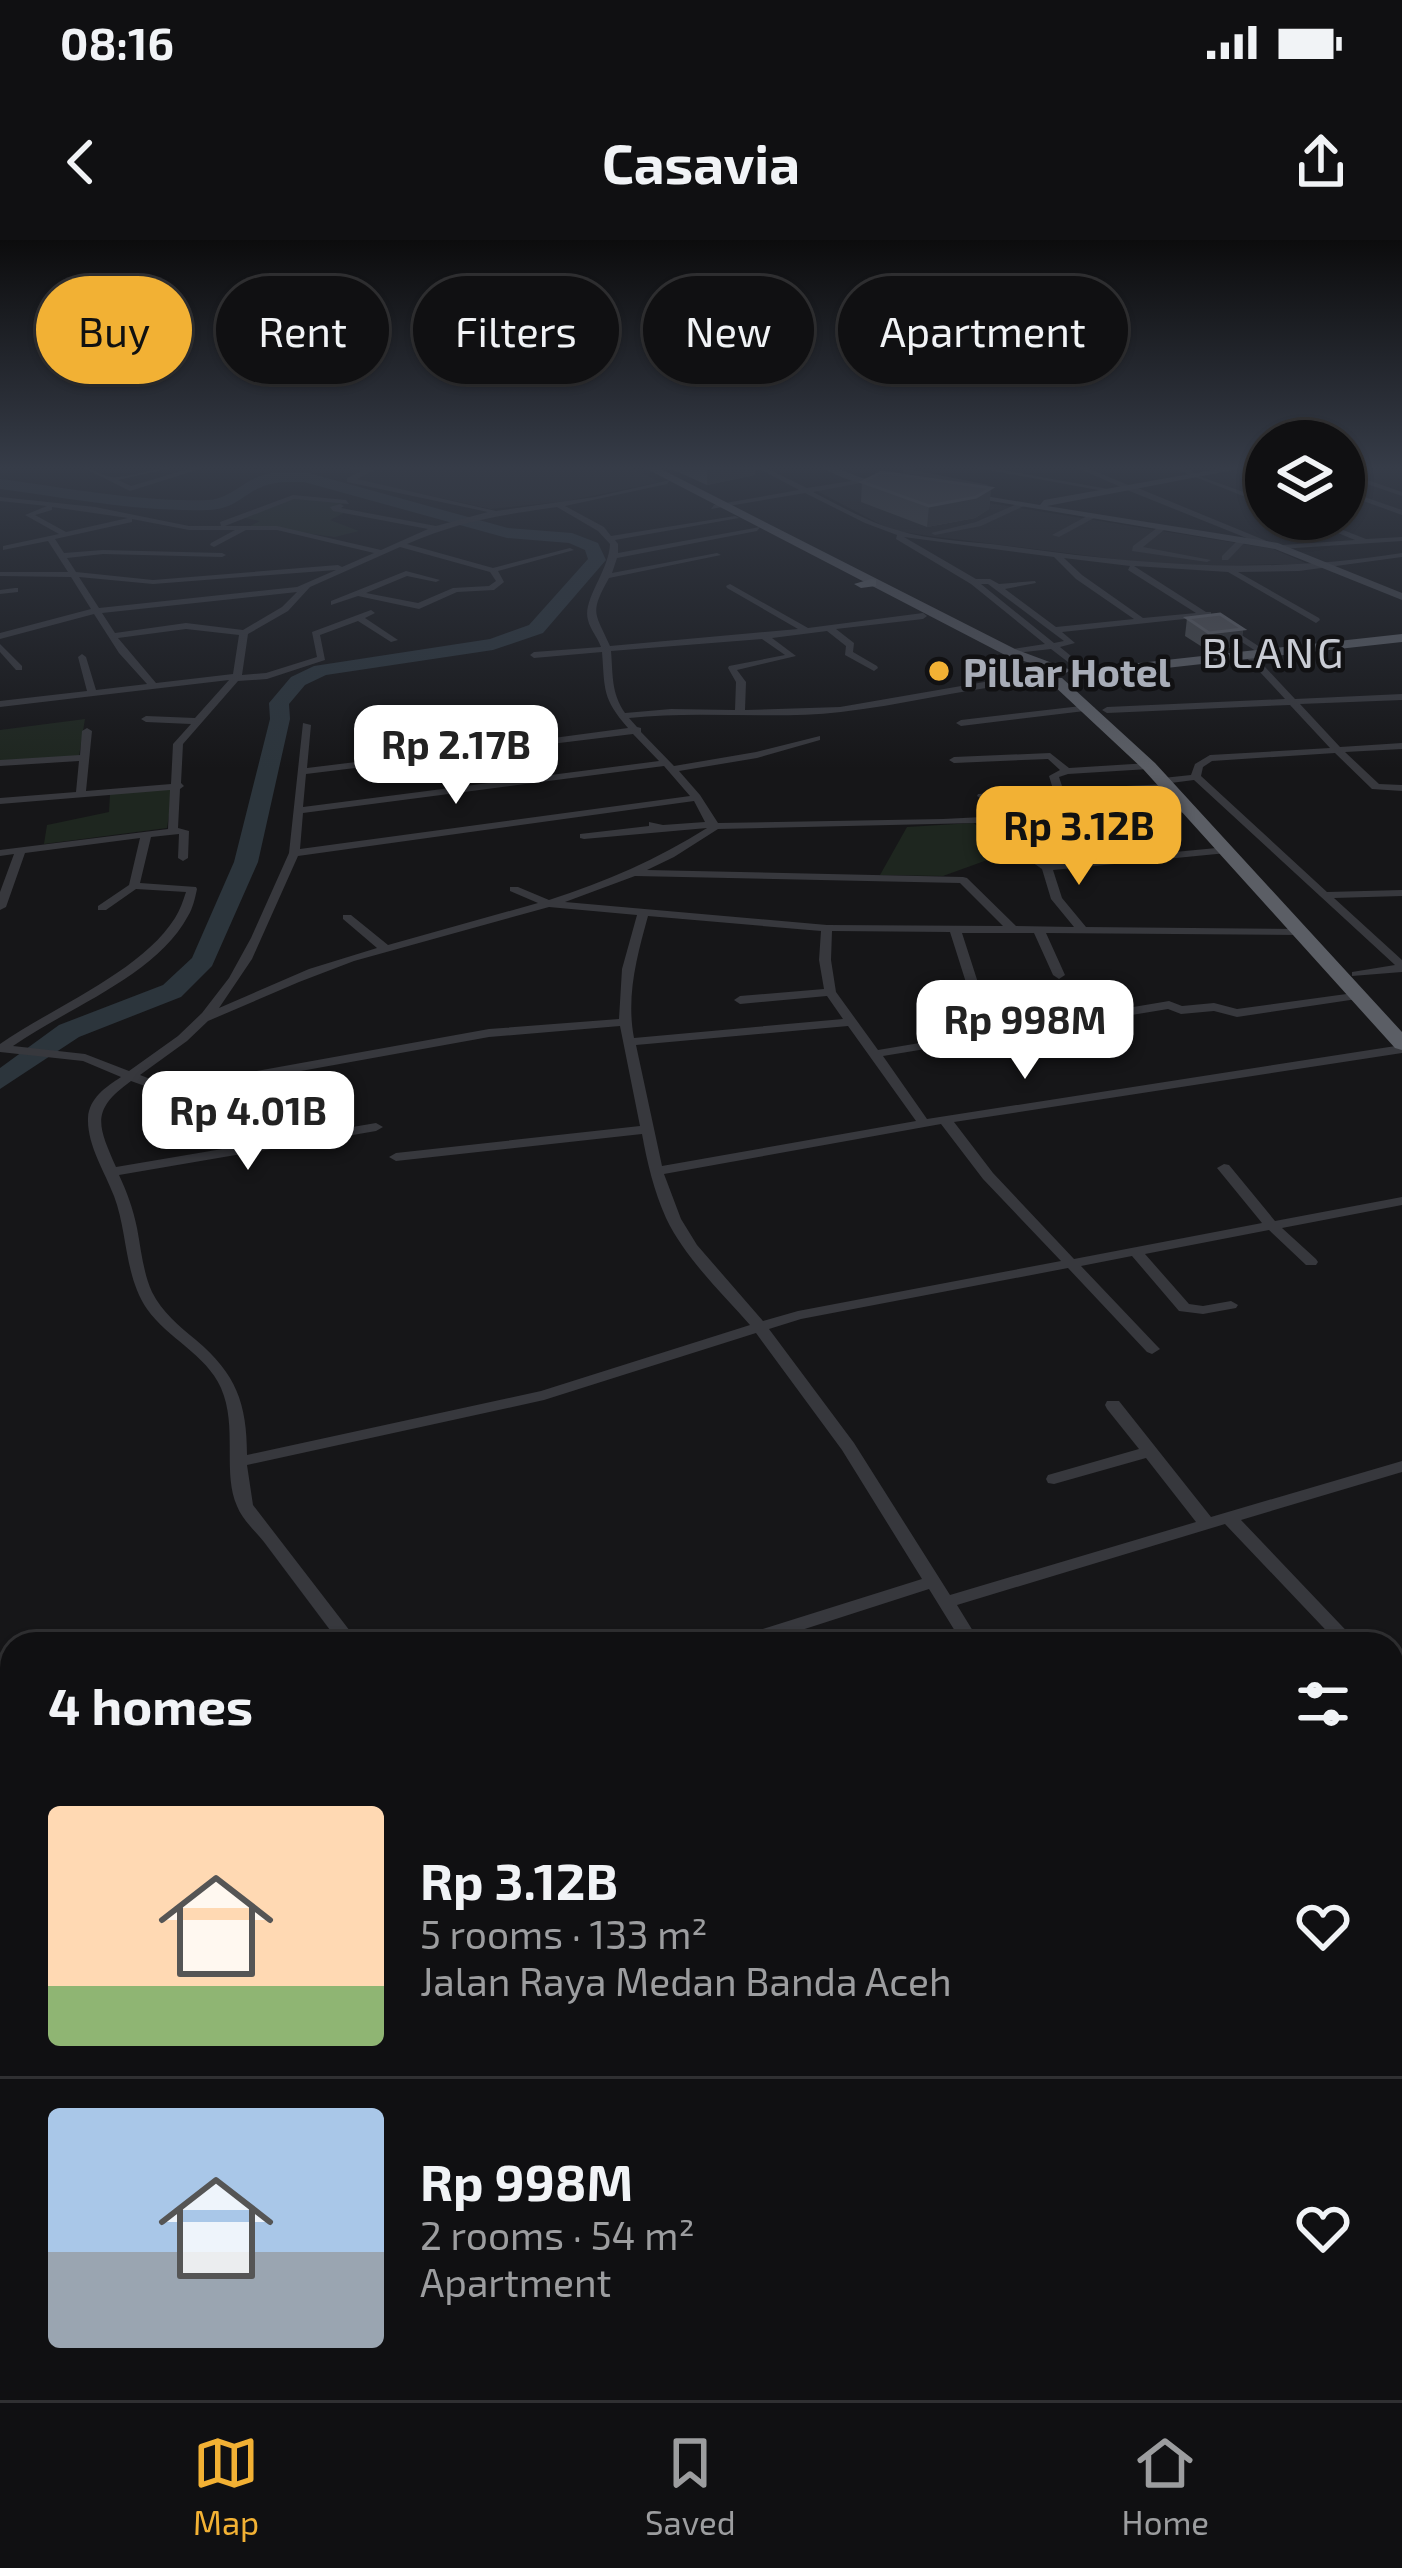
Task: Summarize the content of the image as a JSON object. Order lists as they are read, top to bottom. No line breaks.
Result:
{"districts":["BLANG"],"places":["Pillar Hotel"],"page":{"status":"08:16","header":"Casavia","chip":["Buy","Rent","Filters","New","Apartment"],"price":["Rp 2.17B","Rp 3.12B","Rp 998M","Rp 4.01B"],"heading":"4 homes","list":[{"name":"Rp 3.12B","note":"5 rooms · 133 m² · Jalan Raya Medan Banda Aceh"},{"name":"Rp 998M","note":"2 rooms · 54 m² · Apartment"}],"tabs":["Map","Saved","Home"]}}
